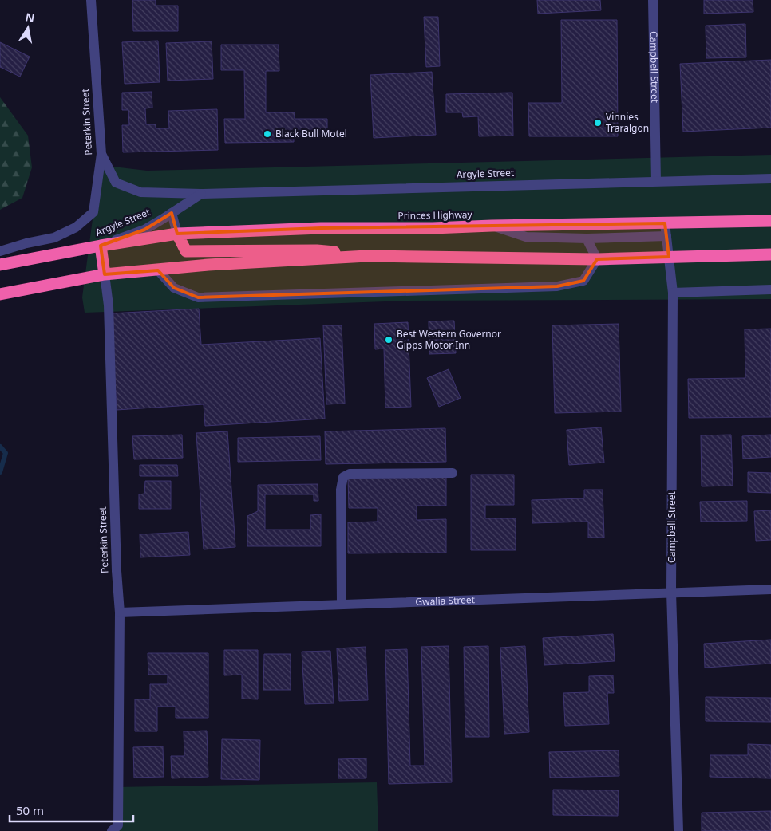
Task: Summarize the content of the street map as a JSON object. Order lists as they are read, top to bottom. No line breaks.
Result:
{"streets":{"highway":["Peterkin Street","Argyle Street","Princes Highway"],"street":["Campbell Street","Gwalia Street"]},"crossings":[["Campbell Street","Argyle Street"],["Campbell Street","Princes Highway"],["Campbell Street","Gwalia Street"],["Peterkin Street","Argyle Street"],["Peterkin Street","Princes Highway"],["Peterkin Street","Gwalia Street"],["Argyle Street","Princes Highway"]],"places":["Vinnies Traralgon","Black Bull Motel","Best Western Governor Gipps Motor Inn"],"scale_bar":"50 m","north":"top"}
